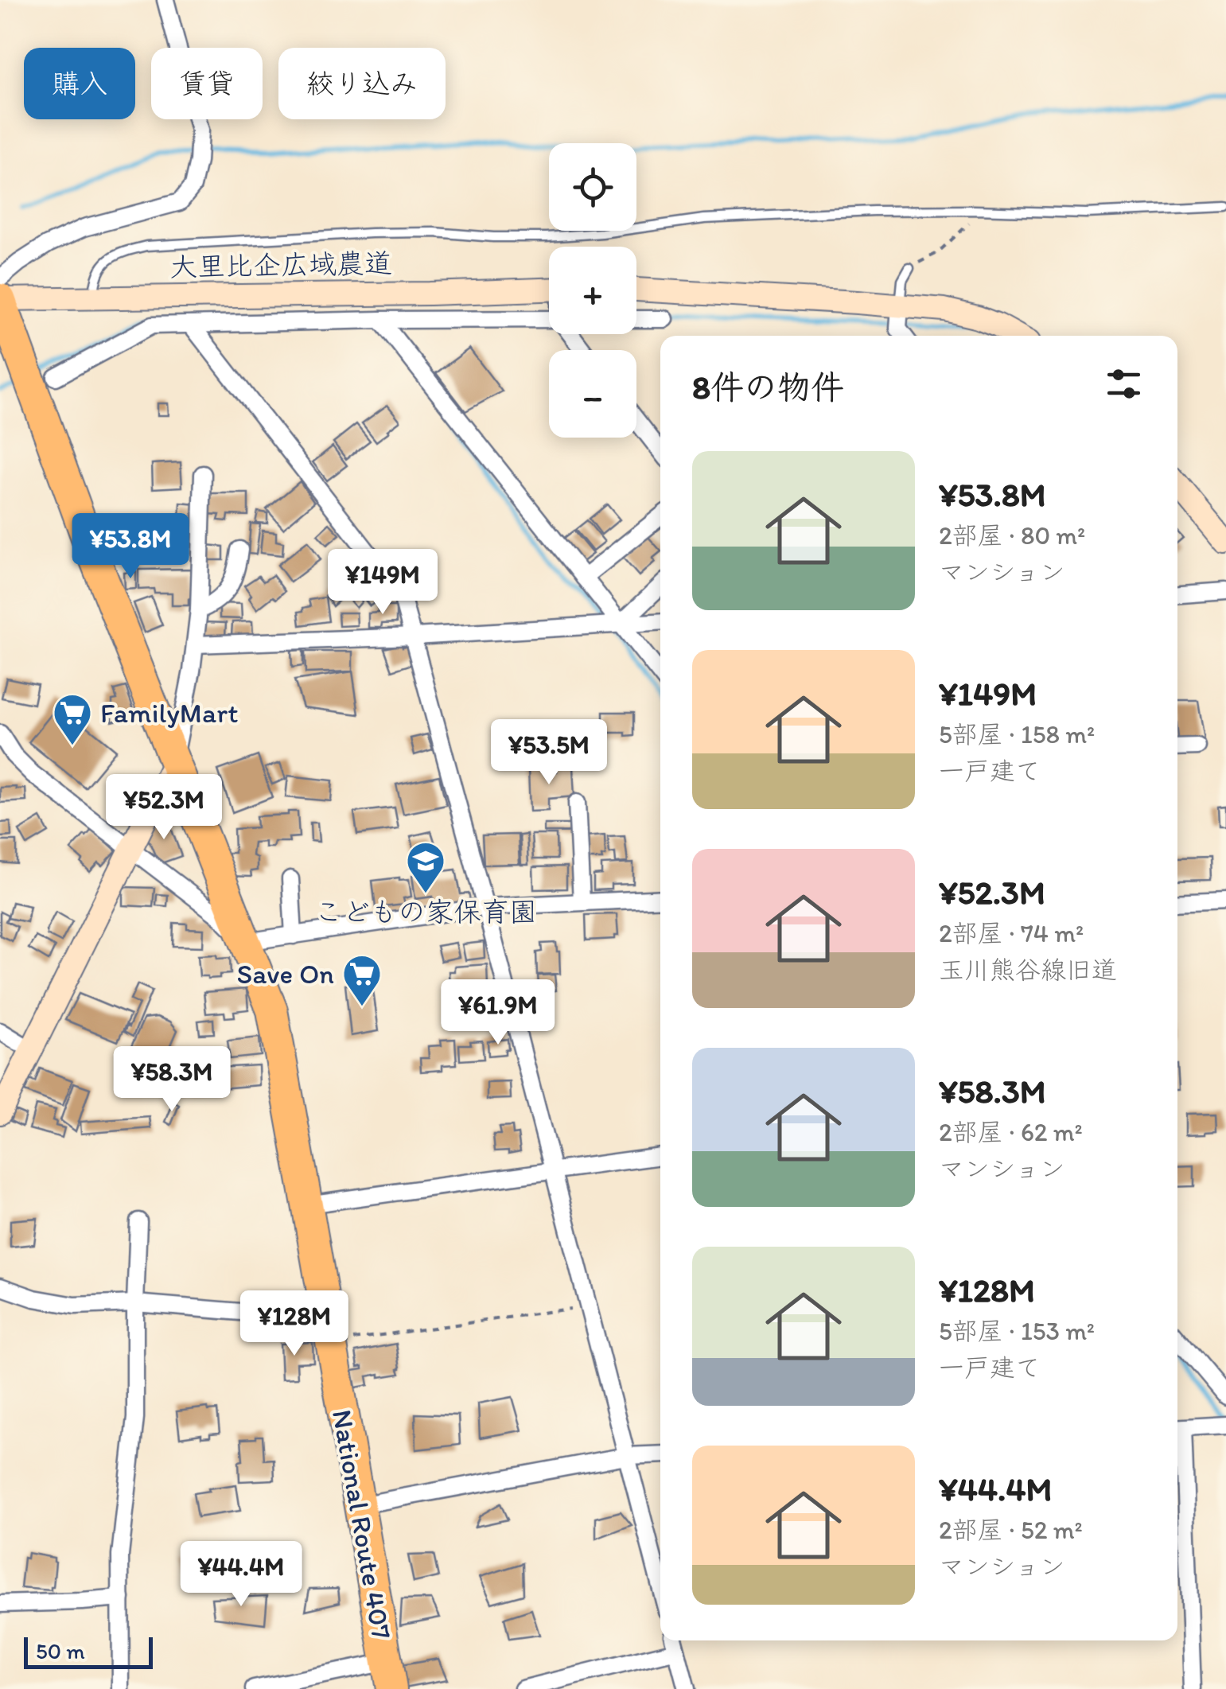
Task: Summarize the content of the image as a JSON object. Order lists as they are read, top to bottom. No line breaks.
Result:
{"streets":{"highway":["National Route 407"],"street":["大里比企広域農道"]},"places":{"supermarket":["FamilyMart","Save On"],"school or university":["こどもの家保育園"]},"scale_bar":"50 m","page":{"chip":["購入","賃貸","絞り込み"],"map_buttons":["+","−"],"heading":"8件の物件","list":[{"name":"¥53.8M","note":"2部屋 · 80 m² · マンション"},{"name":"¥149M","note":"5部屋 · 158 m² · 一戸建て"},{"name":"¥52.3M","note":"2部屋 · 74 m² · 玉川熊谷線旧道"},{"name":"¥58.3M","note":"2部屋 · 62 m² · マンション"},{"name":"¥128M","note":"5部屋 · 153 m² · 一戸建て"},{"name":"¥44.4M","note":"2部屋 · 52 m² · マンション"}],"price":["¥53.8M","¥149M","¥53.5M","¥52.3M","¥61.9M","¥58.3M","¥128M","¥44.4M"],"scale":"50 m"}}
